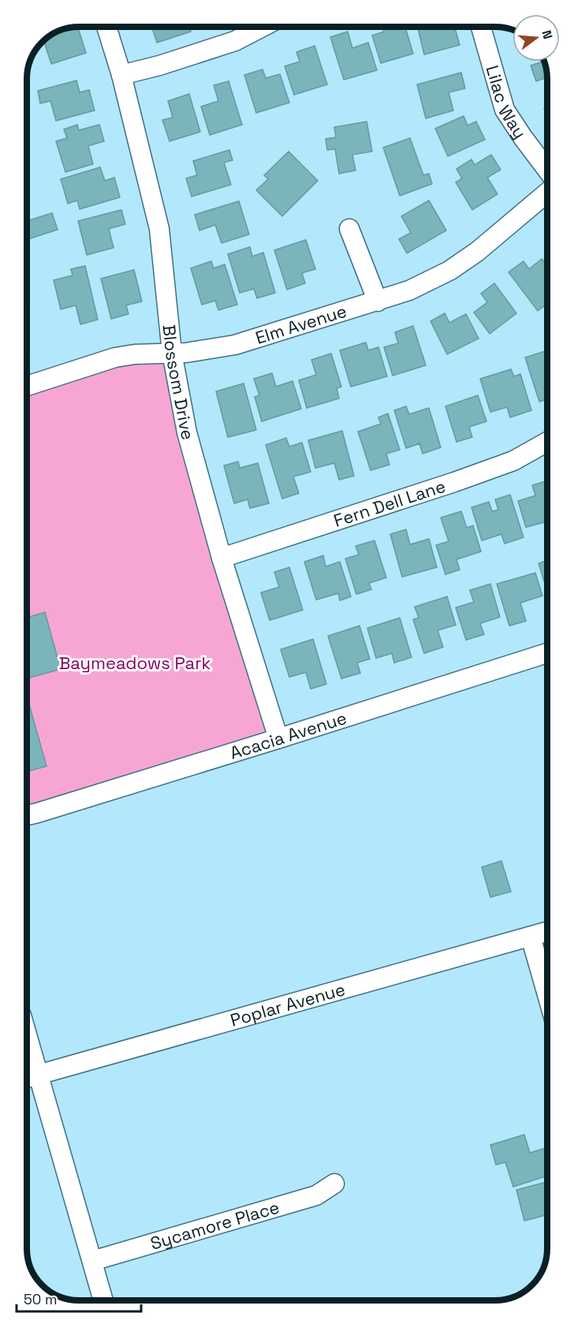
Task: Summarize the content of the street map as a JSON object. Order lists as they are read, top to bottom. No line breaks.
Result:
{"streets":{"street":["Lilac Way","Elm Avenue","Blossom Drive","Fern Dell Lane","Acacia Avenue","Poplar Avenue","Sycamore Place"]},"crossings":[["Elm Avenue","Blossom Drive"],["Blossom Drive","Fern Dell Lane"],["Blossom Drive","Acacia Avenue"]],"parks":["Baymeadows Park"],"scale_bar":"50 m","north":"right"}
